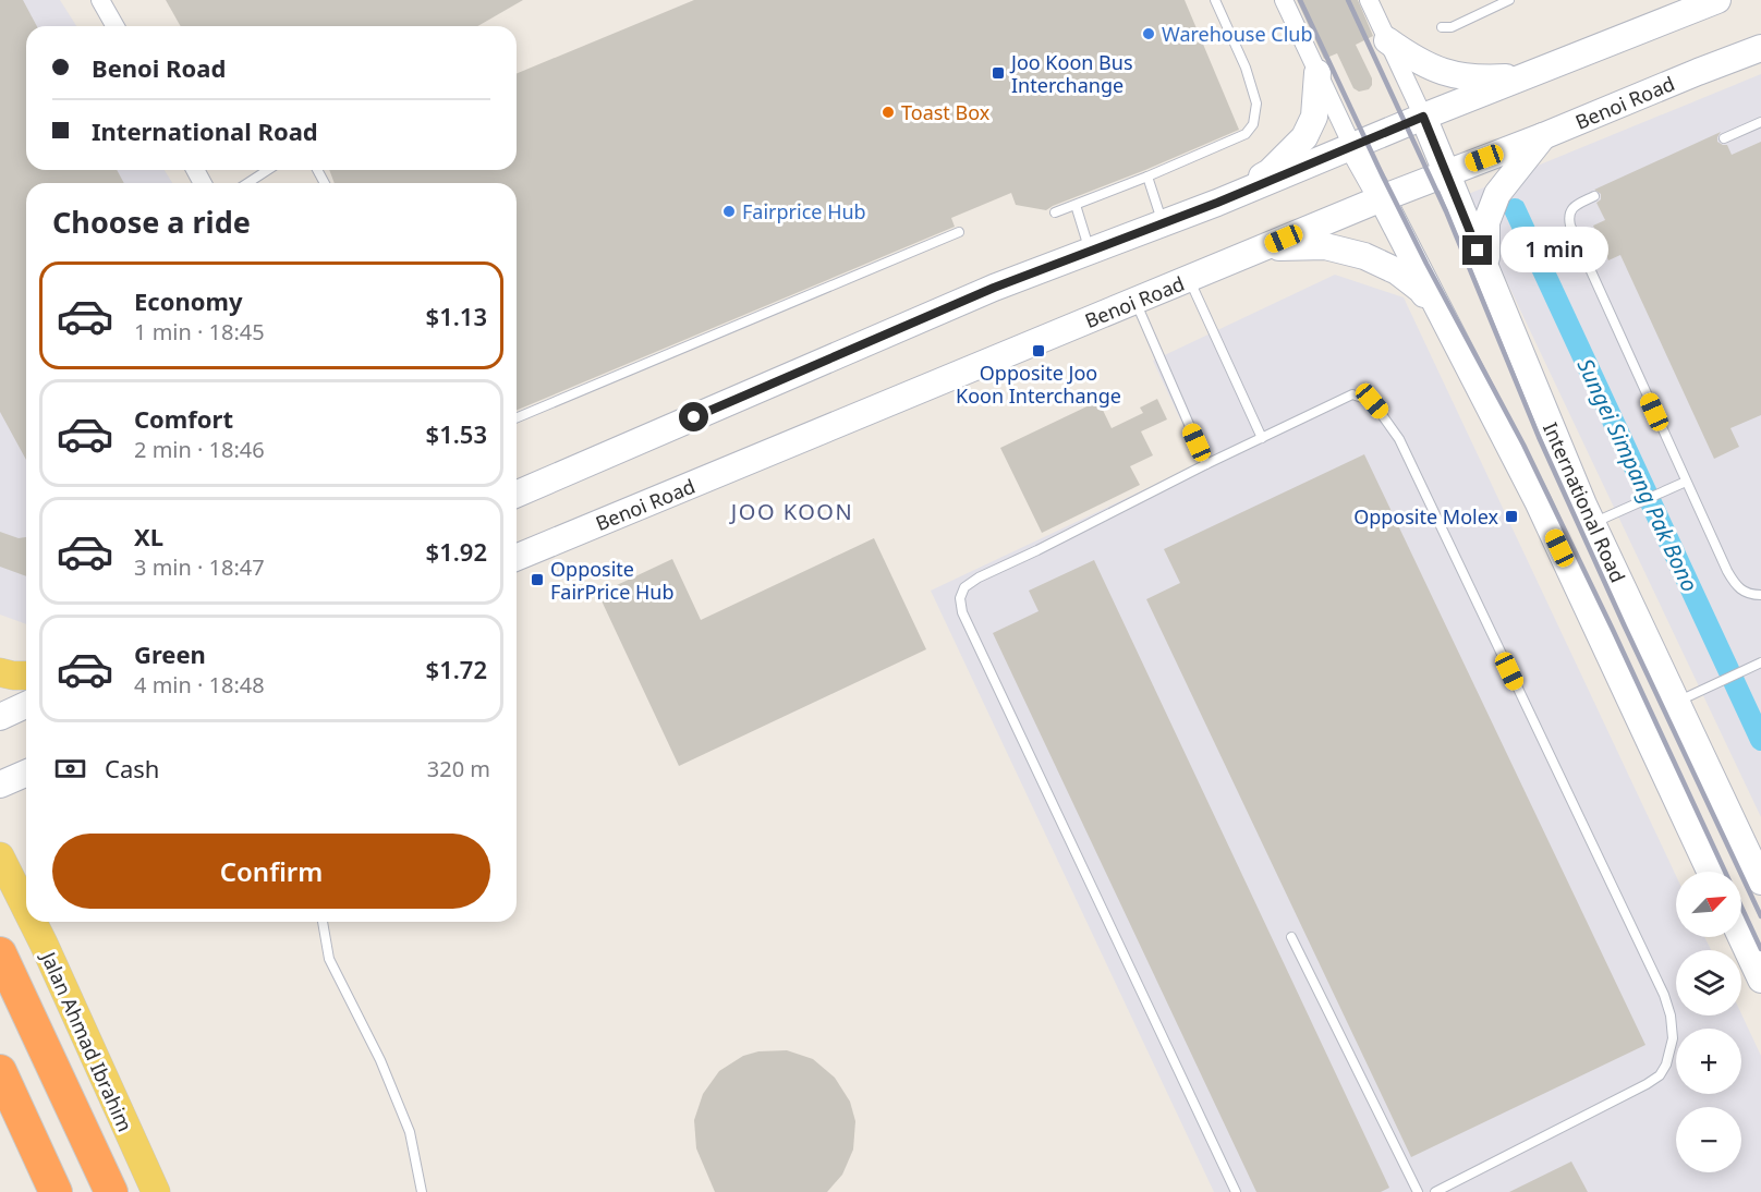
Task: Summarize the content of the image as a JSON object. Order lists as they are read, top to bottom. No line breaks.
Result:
{"streets":{"main road":["Benoi Road","International Road","Jalan Ahmad Ibrahim"]},"crossings":[["Benoi Road","International Road"]],"districts":["JOO KOON"],"water":["Sungei Simpang Pak Bono"],"places":{"other":["Warehouse Club","Toast Box","Fairprice Hub"],"transit":["Joo Koon Bus Interchange","Opposite Joo Koon Interchange","Opposite Molex","Opposite FairPrice Hub"]},"north":"top right","page":{"banner":["Benoi Road","International Road"],"heading":"Choose a ride","bubble":"1 min","list":[{"name":"Economy","note":"1 min · 18:45","value":"$1.13"},{"name":"Comfort","note":"2 min · 18:46","value":"$1.53"},{"name":"XL","note":"3 min · 18:47","value":"$1.92"},{"name":"Green","note":"4 min · 18:48","value":"$1.72"}],"pay":["Cash","320 m"],"buttons":"Confirm","map_buttons":["+","−"]}}
